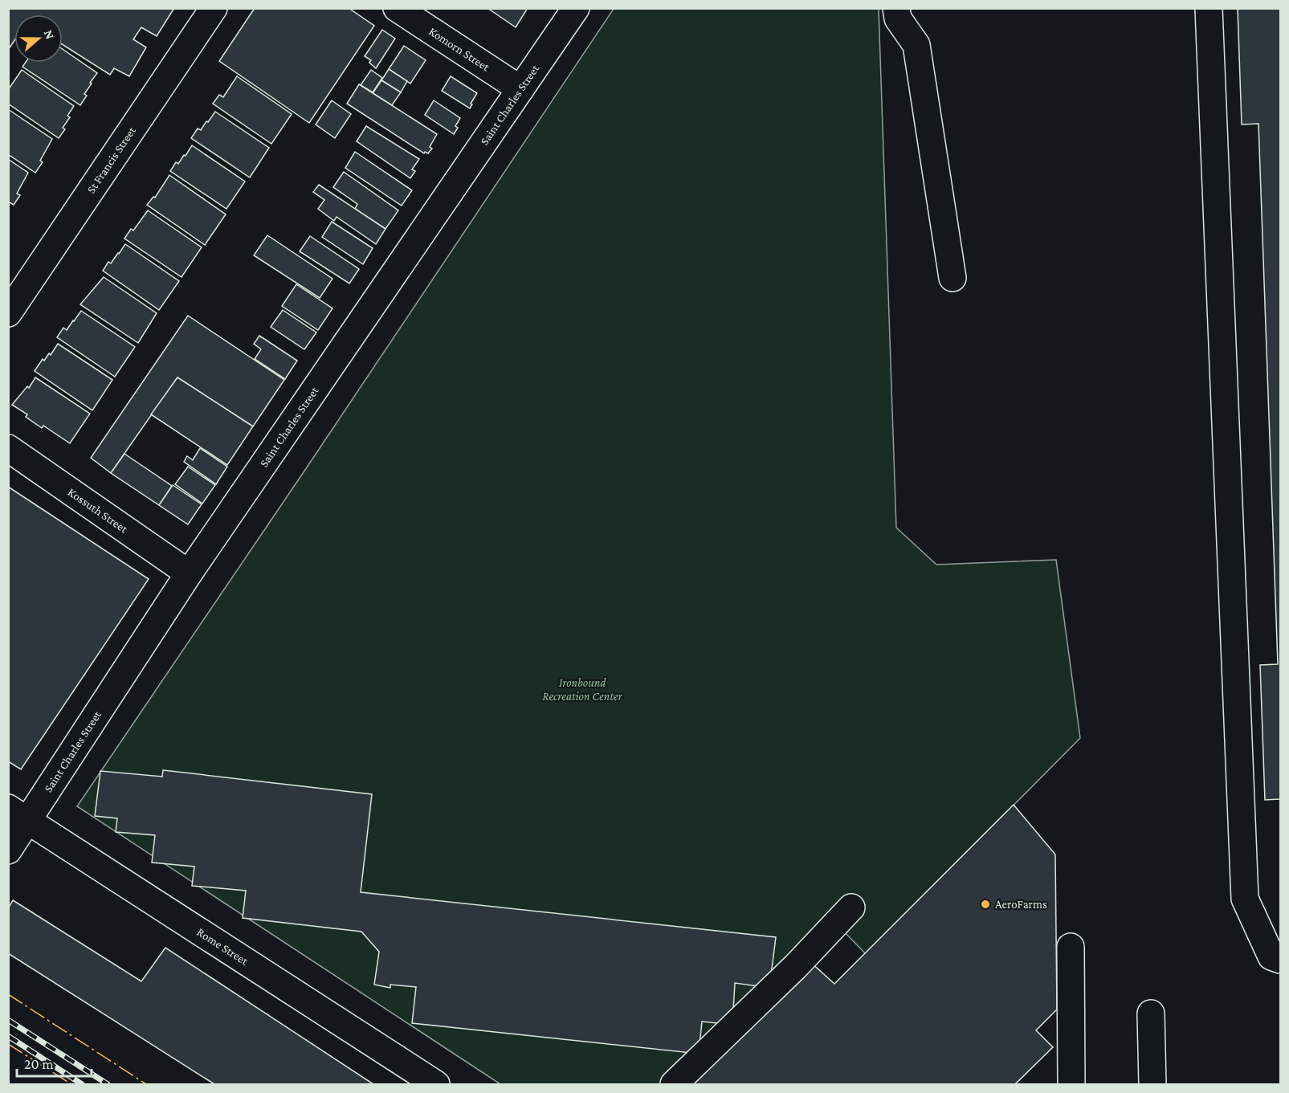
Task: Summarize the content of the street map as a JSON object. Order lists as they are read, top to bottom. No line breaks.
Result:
{"streets":{"street":["Komorn Street","Saint Charles Street","St Francis Street","Kossuth Street","Rome Street"]},"crossings":[["Komorn Street","Saint Charles Street"],["Saint Charles Street","Kossuth Street"],["Saint Charles Street","Rome Street"]],"parks":["Ironbound Recreation Center"],"places":["AeroFarms"],"scale_bar":"20 m","north":"right"}
